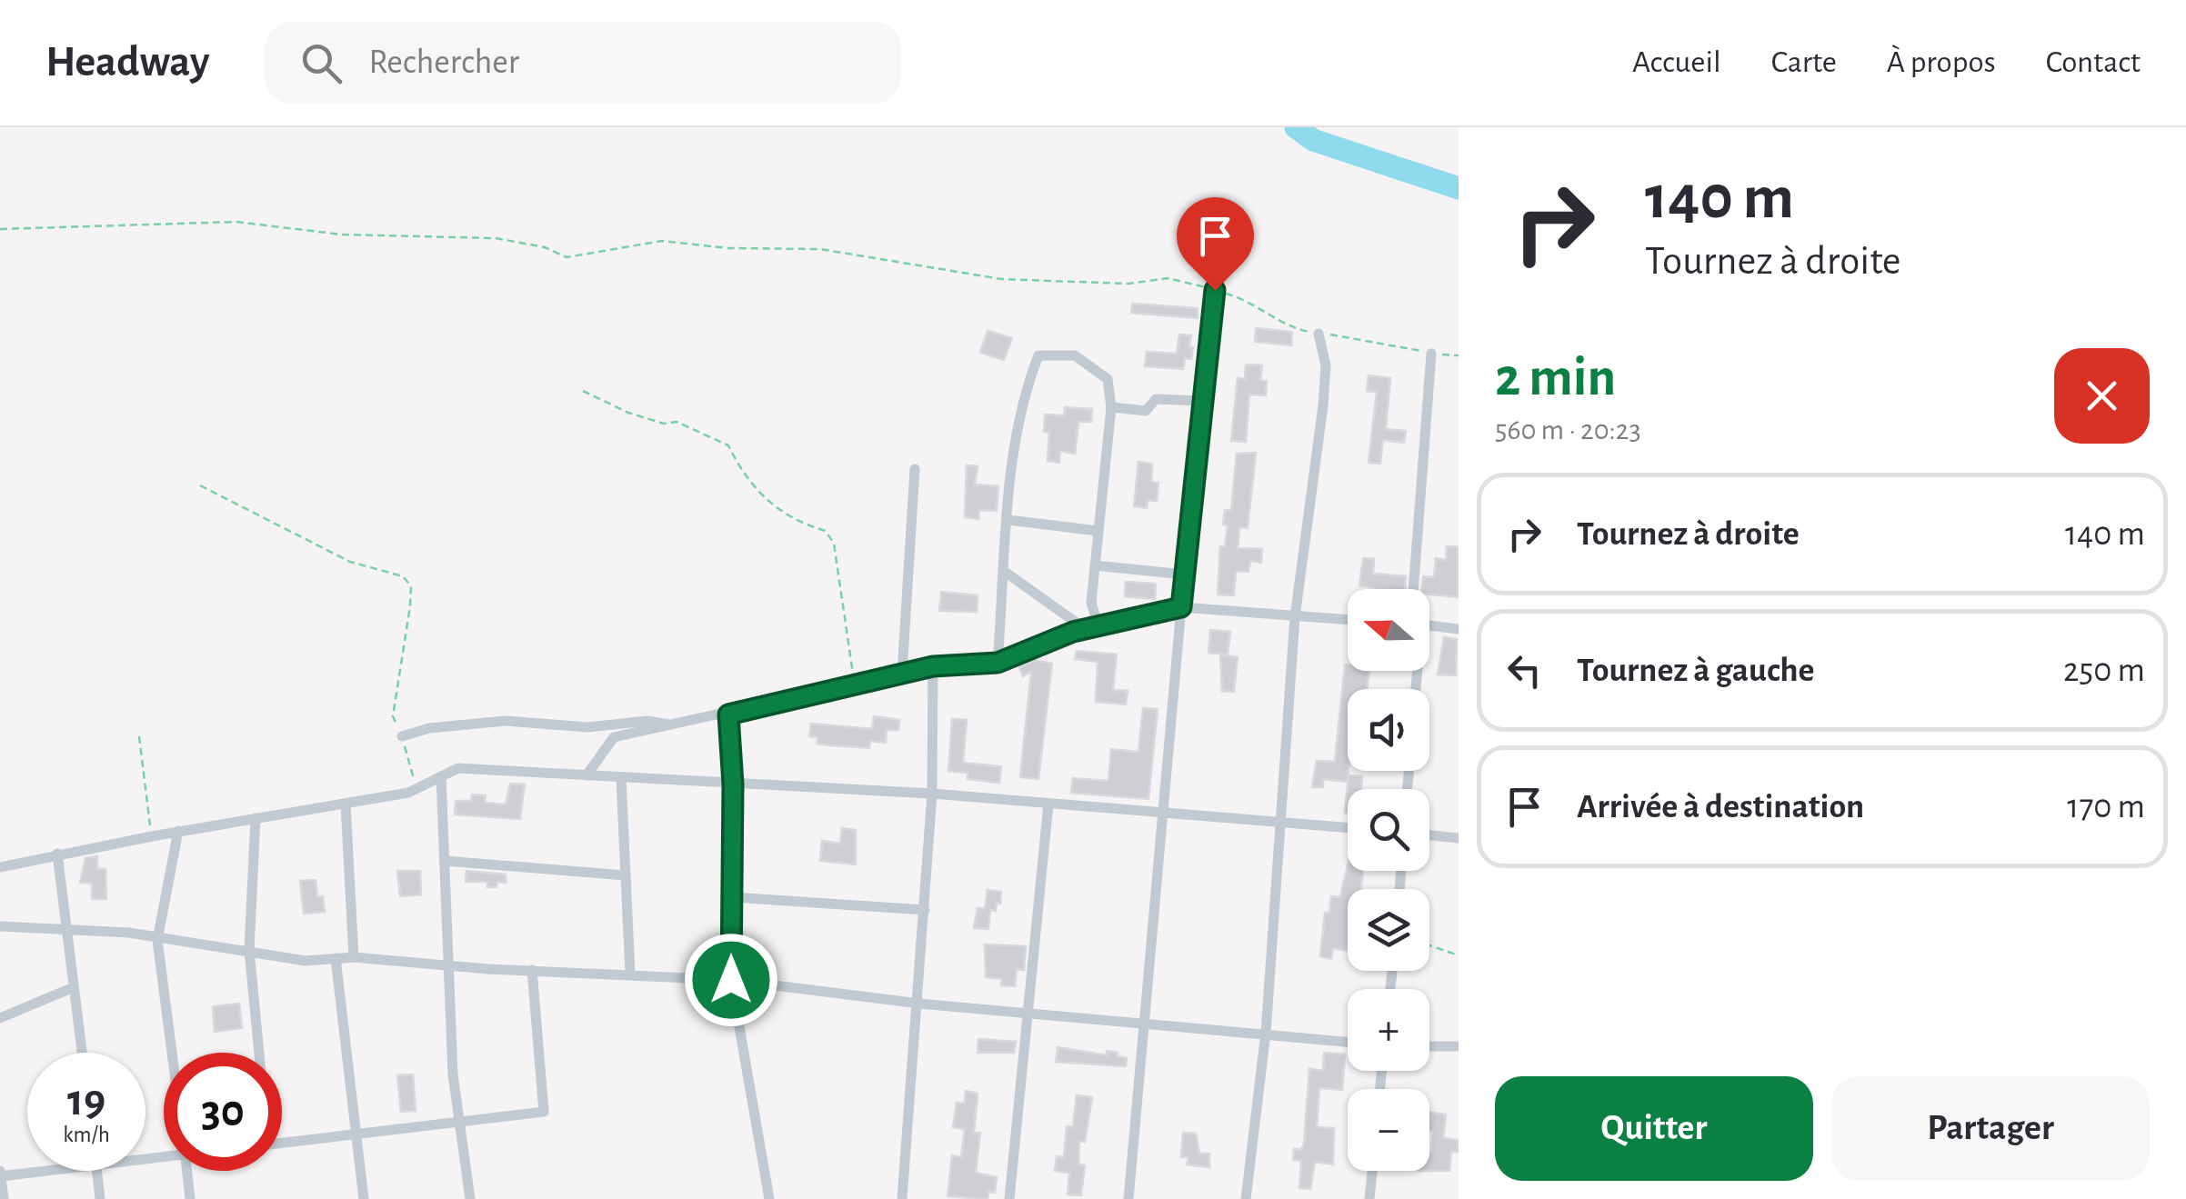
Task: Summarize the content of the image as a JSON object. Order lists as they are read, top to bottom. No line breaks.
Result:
{"north":"left","page":{"header":"Headway","search":"Rechercher","nav":["Accueil","Carte","À propos","Contact"],"turn":["140 m","Tournez à droite"],"heading":["2 min","560 m · 20:23"],"list":[{"name":"Tournez à droite","value":"140 m"},{"name":"Tournez à gauche","value":"250 m"},{"name":"Arrivée à destination","value":"170 m"}],"map_buttons":["+","−"],"speed":"19 km/h","limit":"30","buttons":["Quitter","Partager"]}}
